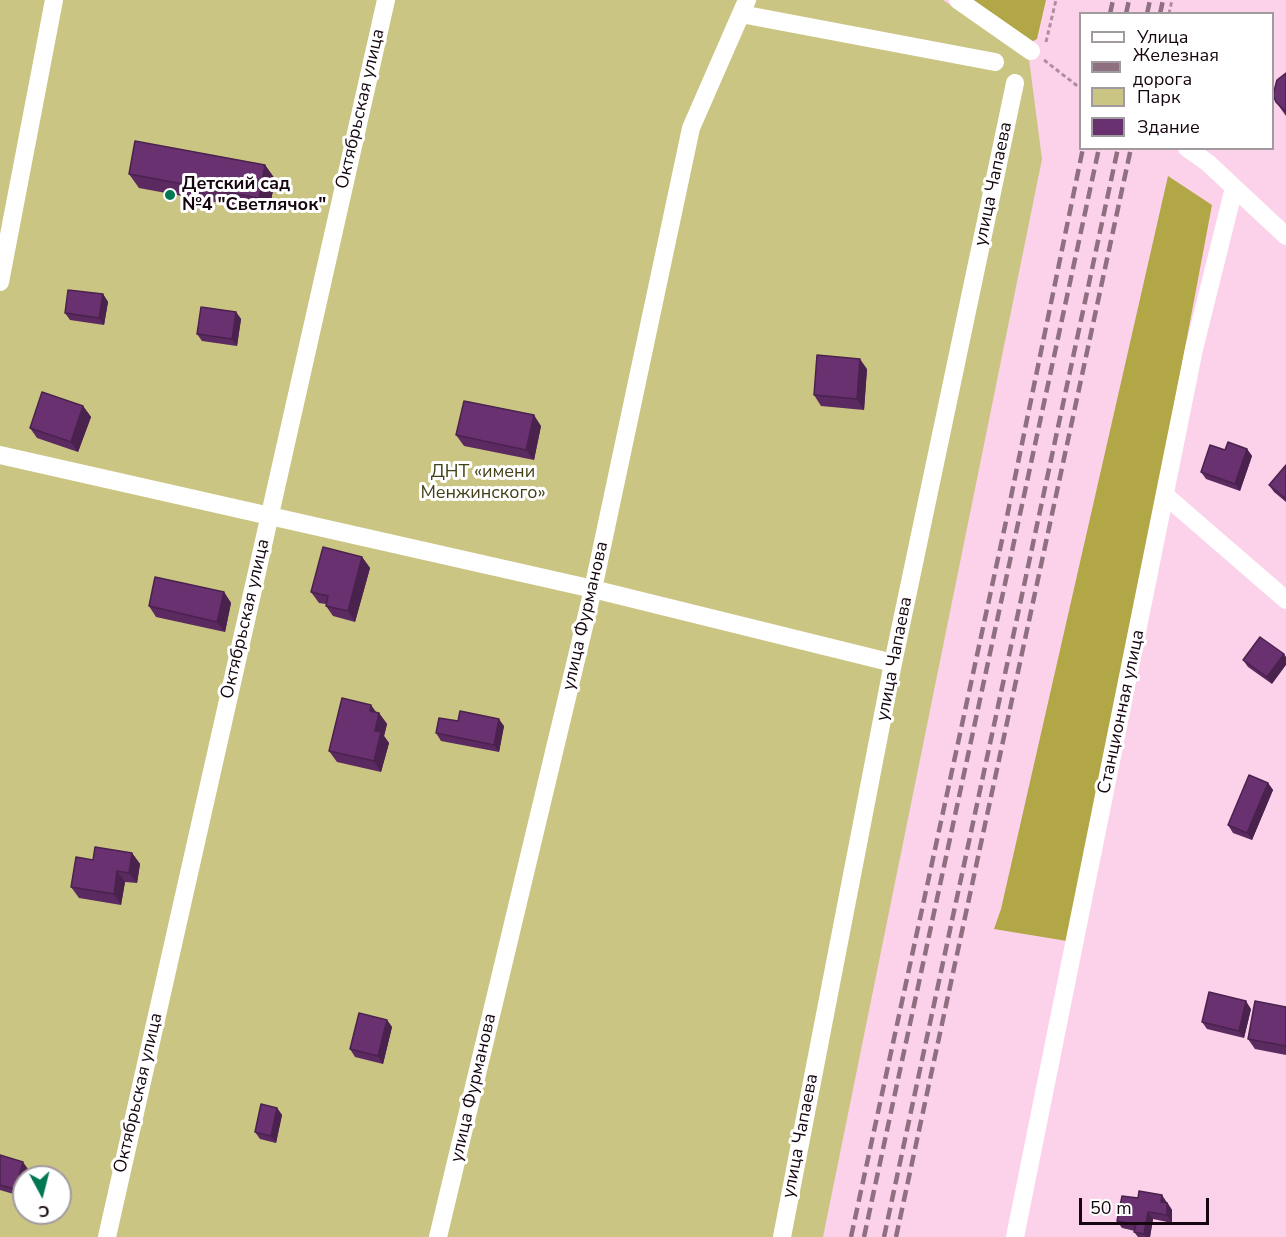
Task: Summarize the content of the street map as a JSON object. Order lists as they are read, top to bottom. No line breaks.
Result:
{"streets":{"street":["Октябрьская улица","улица Чапаева","улица Фурманова","Станционная улица"]},"parks":["ДНТ «имени Менжинского»"],"places":["Детский сад №4 \"Светлячок\""],"legend":["Улица","Железная дорога","Парк","Здание"],"scale_bar":"50 m","north":"bottom"}
